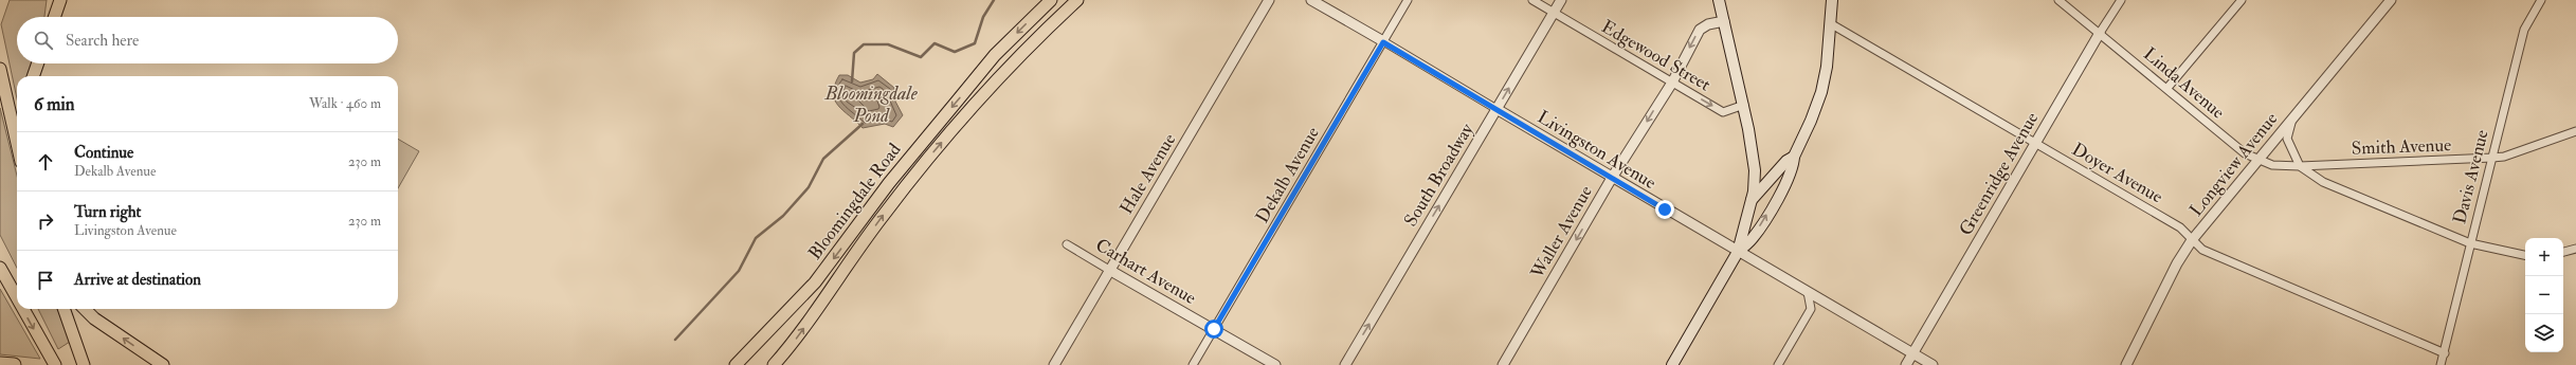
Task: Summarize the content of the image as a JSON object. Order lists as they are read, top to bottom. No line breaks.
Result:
{"streets":{"main road":["Bloomingdale Road"],"street":["Edgewood Street","Linda Avenue","Smith Avenue","Livingston Avenue","Longview Avenue","Doyer Avenue","Hale Avenue","Greenridge Avenue","Dekalb Avenue","South Broadway","Davis Avenue","Waller Avenue","Carhart Avenue"]},"crossings":[["Edgewood Street","South Broadway"],["Edgewood Street","Waller Avenue"],["Linda Avenue","Smith Avenue"],["Linda Avenue","Longview Avenue"],["Linda Avenue","Greenridge Avenue"],["Smith Avenue","Davis Avenue"],["Livingston Avenue","Greenridge Avenue"],["Livingston Avenue","Dekalb Avenue"],["Livingston Avenue","South Broadway"],["Livingston Avenue","Waller Avenue"],["Longview Avenue","Doyer Avenue"],["Doyer Avenue","Greenridge Avenue"],["Doyer Avenue","Davis Avenue"],["Hale Avenue","Carhart Avenue"],["Dekalb Avenue","Carhart Avenue"]],"one_way":["South Broadway","Waller Avenue"],"water":["Bloomingdale Pond"],"page":{"search":"Search here","heading":["6 min","Walk · 460 m"],"list":[["Continue","Dekalb Avenue","230 m"],["Turn right","Livingston Avenue","230 m"],"Arrive at destination"],"map_buttons":["+","−"]}}
